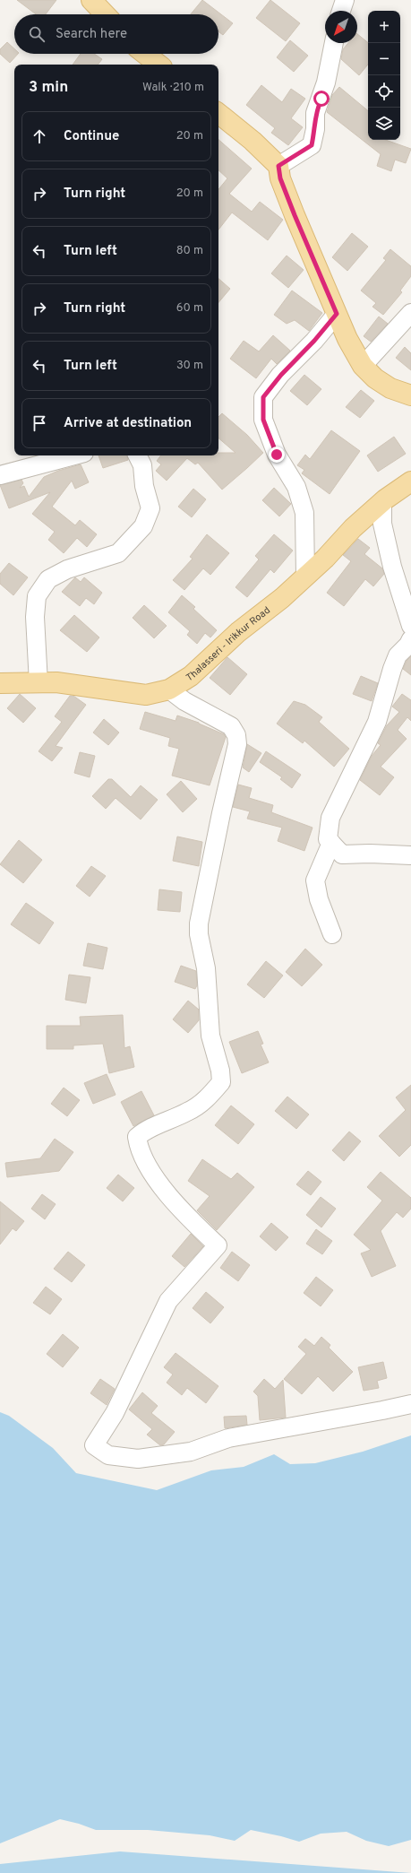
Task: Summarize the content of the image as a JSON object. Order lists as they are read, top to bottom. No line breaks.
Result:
{"streets":{"main road":["Thalasseri - Irikkur Road"]},"north":"bottom left","page":{"map_buttons":["+","−"],"search":"Search here","heading":["3 min","Walk · 210 m"],"list":[["Continue","20 m"],["Turn right","20 m"],["Turn left","80 m"],["Turn right","60 m"],["Turn left","30 m"],"Arrive at destination"]}}
